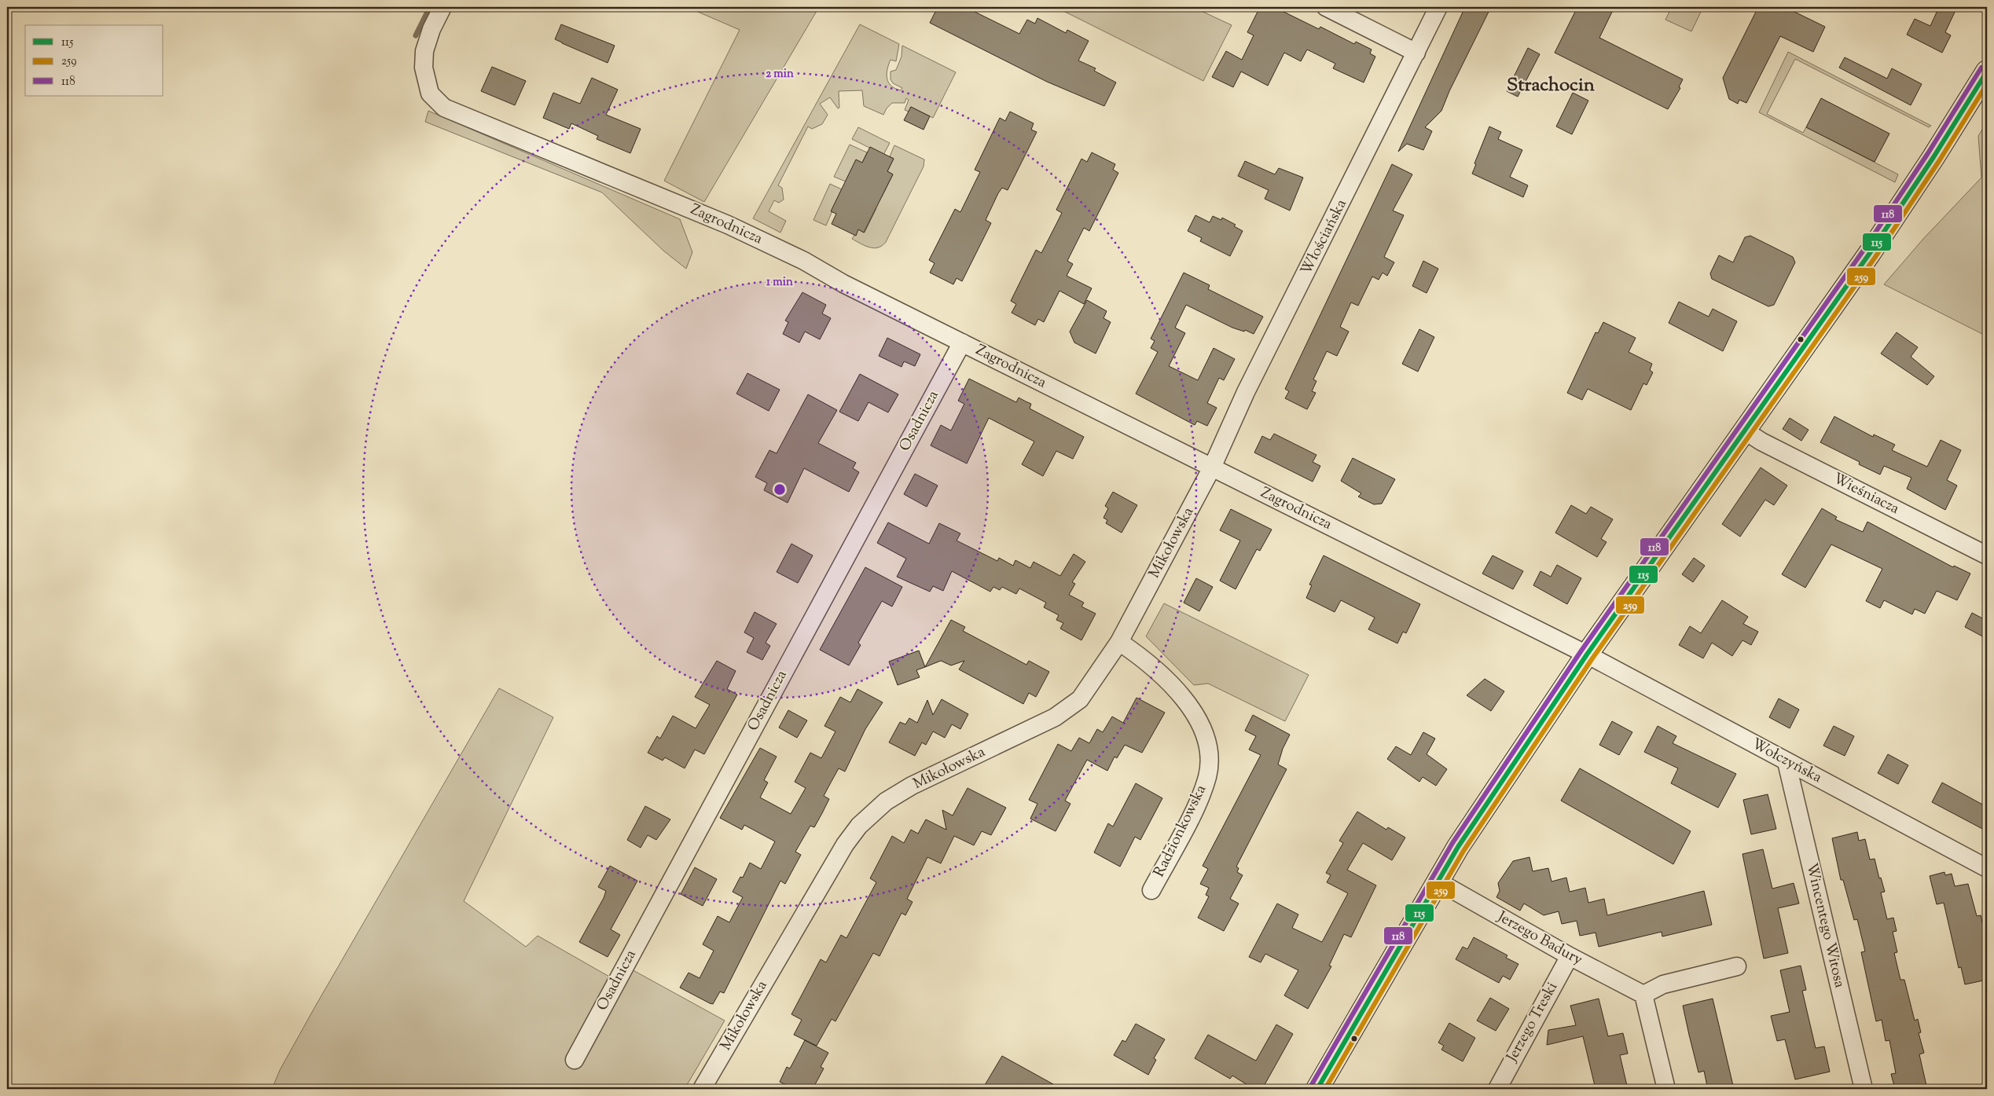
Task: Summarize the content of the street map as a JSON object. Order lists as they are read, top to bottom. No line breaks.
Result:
{"streets":{"street":["Zagrodnicza","Włościańska","Osadnicza","Wieśniacza","Mikołowska","Wołczyńska","Radzionkowska","Wincentego Witosa","Jerzego Badury","Jerzego Treski"]},"crossings":[["Zagrodnicza","Włościańska"],["Zagrodnicza","Osadnicza"],["Zagrodnicza","Mikołowska"],["Zagrodnicza","Wołczyńska"],["Włościańska","Mikołowska"],["Mikołowska","Radzionkowska"],["Wołczyńska","Wincentego Witosa"],["Jerzego Badury","Jerzego Treski"]],"districts":["Strachocin"],"lines":["transit line 118","transit line 115","transit line 259"],"legend":["115","259","118"],"rings":["2 min","1 min"]}
